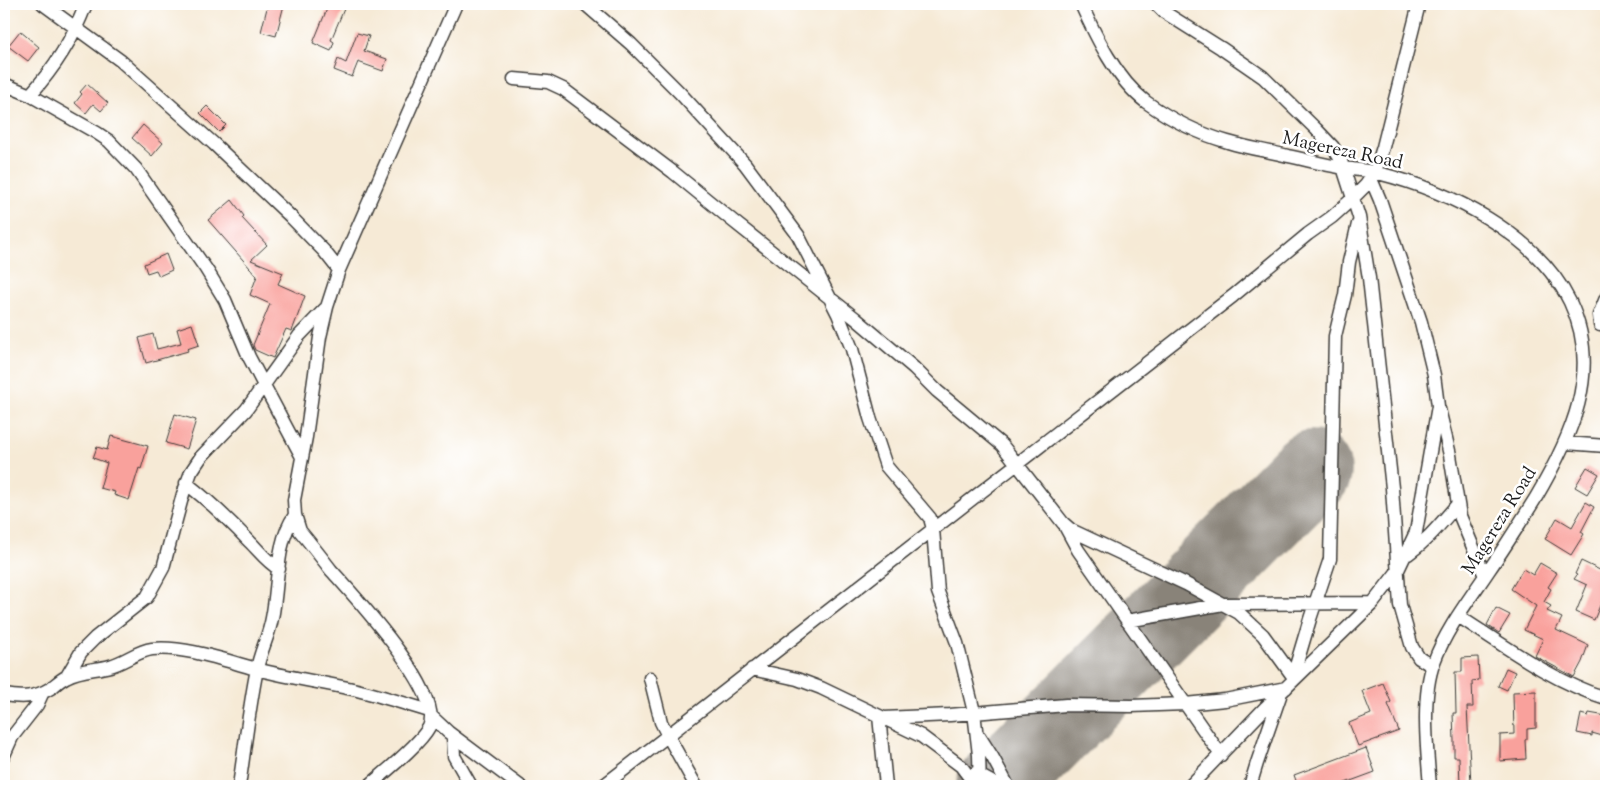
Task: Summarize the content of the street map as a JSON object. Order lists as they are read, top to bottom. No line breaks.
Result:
{"streets":{"street":["Magereza Road"]}}
